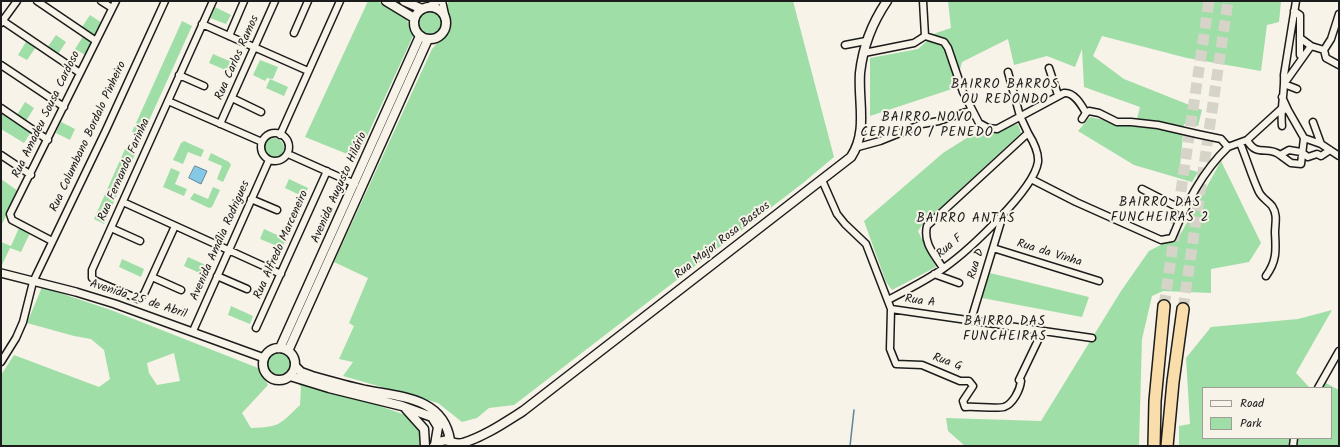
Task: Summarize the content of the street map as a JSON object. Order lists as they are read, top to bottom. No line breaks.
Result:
{"streets":{"main road":["Avenida Augusto Hilário","Rua Major Rosa Bastos"],"street":["Rua Carlos Ramos","Rua Amadeu Sousa Cardoso","Rua Columbano Bordalo Pinheiro","Rua Fernando Farinha","Avenida Amália Rodrigues","Rua Alfredo Marceneiro","Rua F","Rua da Vinha","Rua D","Avenida 25 de Abril","Rua A","Rua G"]},"crossings":[["Rua Amadeu Sousa Cardoso","Rua Columbano Bordalo Pinheiro"],["Rua Columbano Bordalo Pinheiro","Avenida 25 de Abril"],["Avenida Augusto Hilário","Avenida 25 de Abril"],["Avenida Amália Rodrigues","Avenida 25 de Abril"],["Rua Major Rosa Bastos","Rua A"],["Rua F","Rua D"],["Rua F","Rua A"],["Rua da Vinha","Rua D"],["Rua D","Rua A"],["Rua A","Rua G"]],"districts":["BAIRRO BARROS OU REDONDO","BAIRRO NOVO CERIEIRO / PENEDO","BAIRRO DAS FUNCHEIRAS 2","BAIRRO ANTAS","BAIRRO DAS FUNCHEIRAS"],"legend":["Road","Park"]}
